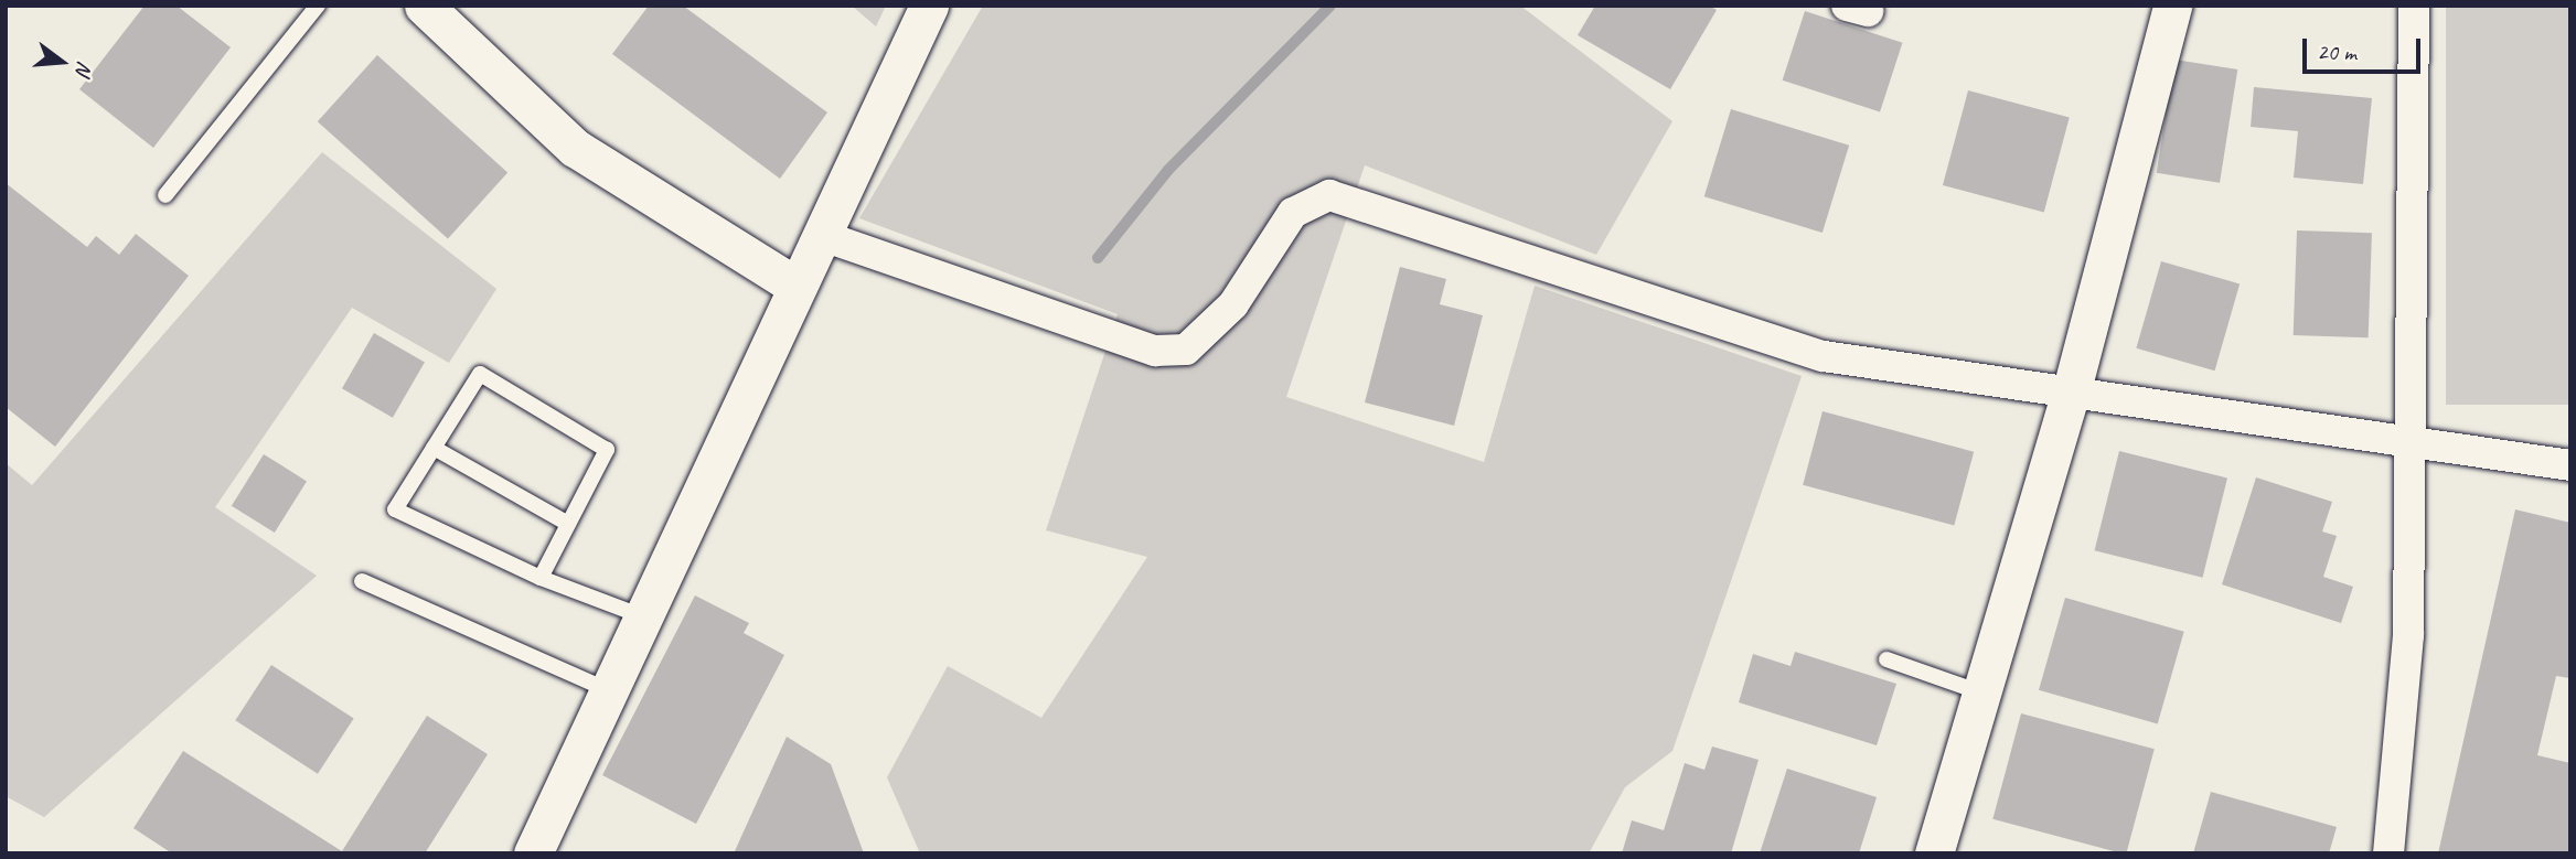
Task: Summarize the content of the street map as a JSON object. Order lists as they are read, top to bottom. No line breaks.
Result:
{"scale_bar":"20 m","north":"right"}
